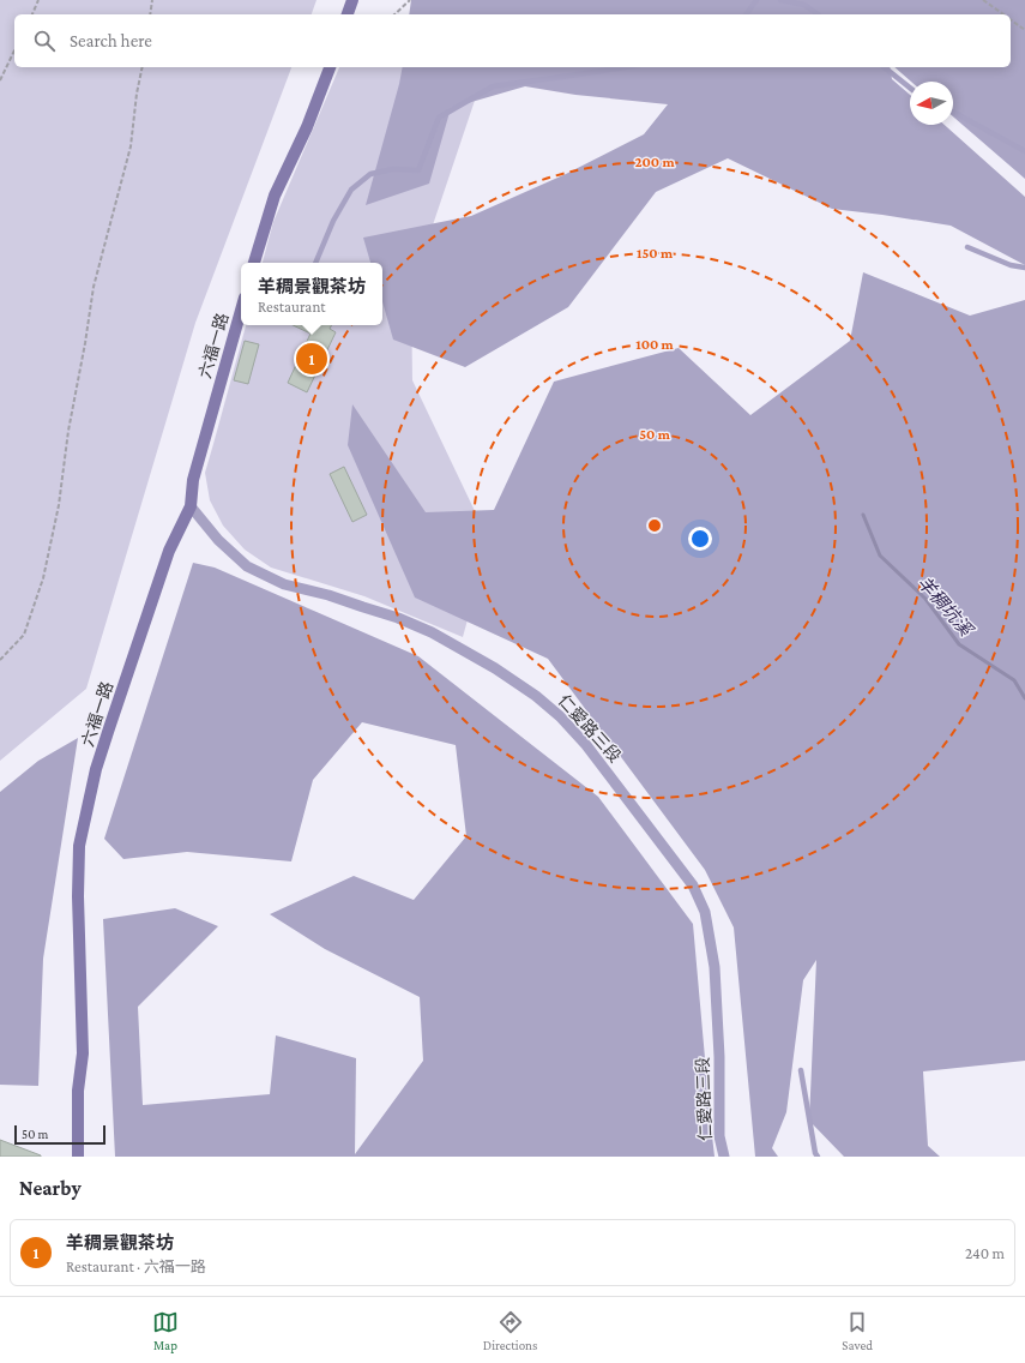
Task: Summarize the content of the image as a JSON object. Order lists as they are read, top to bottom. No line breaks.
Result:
{"streets":{"street":["六福一路","仁愛路三段"]},"crossings":[["六福一路","仁愛路三段"]],"water":["羊稠坑溪"],"scale_bar":"50 m","north":"left","page":{"search":"Search here","popup":["羊稠景觀茶坊","Restaurant"],"pins":"1","scale":"50 m","heading":"Nearby","list":[{"mark":"1","name":"羊稠景觀茶坊","note":"Restaurant · 六福一路","value":"240 m"}],"nav":["Map","Directions","Saved"]},"rings":["200 m","150 m","100 m","50 m"]}
